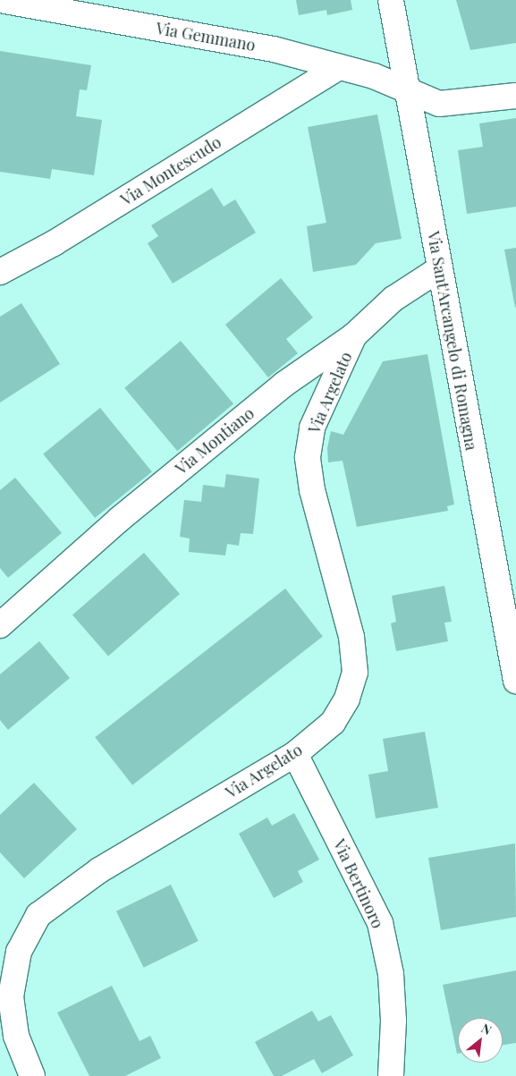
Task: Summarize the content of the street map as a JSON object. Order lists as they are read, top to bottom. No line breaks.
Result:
{"streets":{"street":["Via Gemmano","Via Montescudo","Via Sant'Arcangelo di Romagna","Via Argelato","Via Montiano","Via Bertinoro"]},"crossings":[["Via Gemmano","Via Montescudo"],["Via Gemmano","Via Sant'Arcangelo di Romagna"],["Via Sant'Arcangelo di Romagna","Via Montiano"],["Via Argelato","Via Montiano"],["Via Argelato","Via Bertinoro"]],"north":"top right"}
